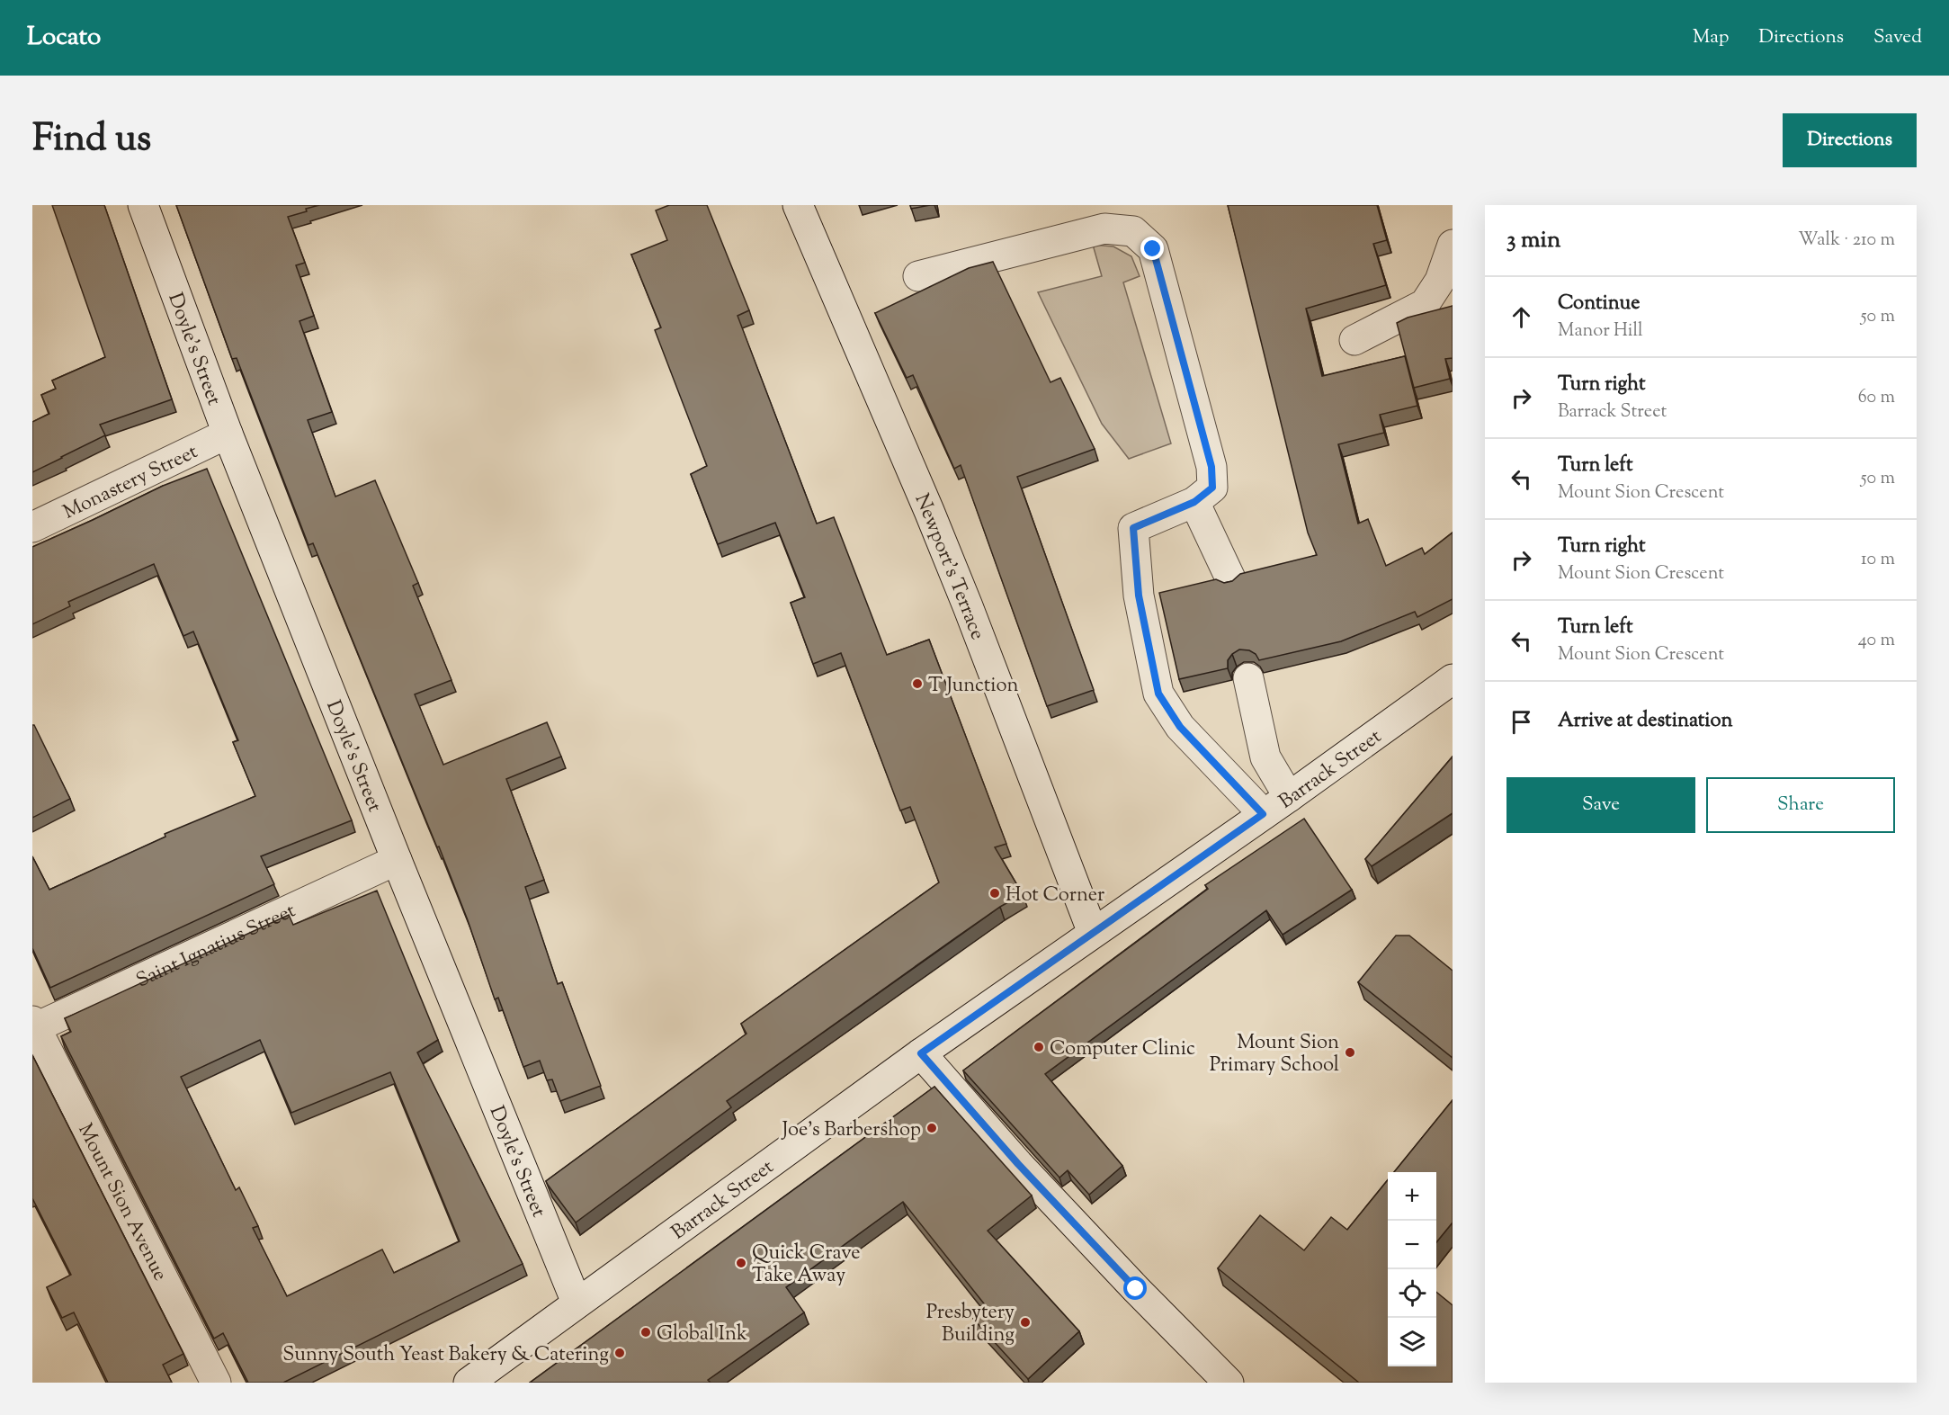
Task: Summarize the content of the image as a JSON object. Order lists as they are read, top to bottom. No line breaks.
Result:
{"streets":{"street":["Doyle's Street","Monastery Street","Newport's Terrace","Barrack Street","Saint Ignatius Street","Mount Sion Avenue"]},"crossings":[["Doyle's Street","Monastery Street"],["Doyle's Street","Barrack Street"],["Doyle's Street","Saint Ignatius Street"],["Newport's Terrace","Barrack Street"],["Saint Ignatius Street","Mount Sion Avenue"]],"places":["T Junction","Hot Corner","Computer Clinic","Mount Sion Primary School","Joe's Barbershop","Quick Crave Take Away","Presbytery Building","Global Ink","Sunny South Yeast Bakery & Catering"],"page":{"header":"Locato","nav":["Map","Directions","Saved"],"title":"Find us","buttons":["Directions",["Save","Share"]],"heading":["3 min","Walk · 210 m"],"list":[["Continue","Manor Hill","50 m"],["Turn right","Barrack Street","60 m"],["Turn left","Mount Sion Crescent","50 m"],["Turn right","Mount Sion Crescent","10 m"],["Turn left","Mount Sion Crescent","40 m"],"Arrive at destination"],"map_buttons":["+","−"]}}
